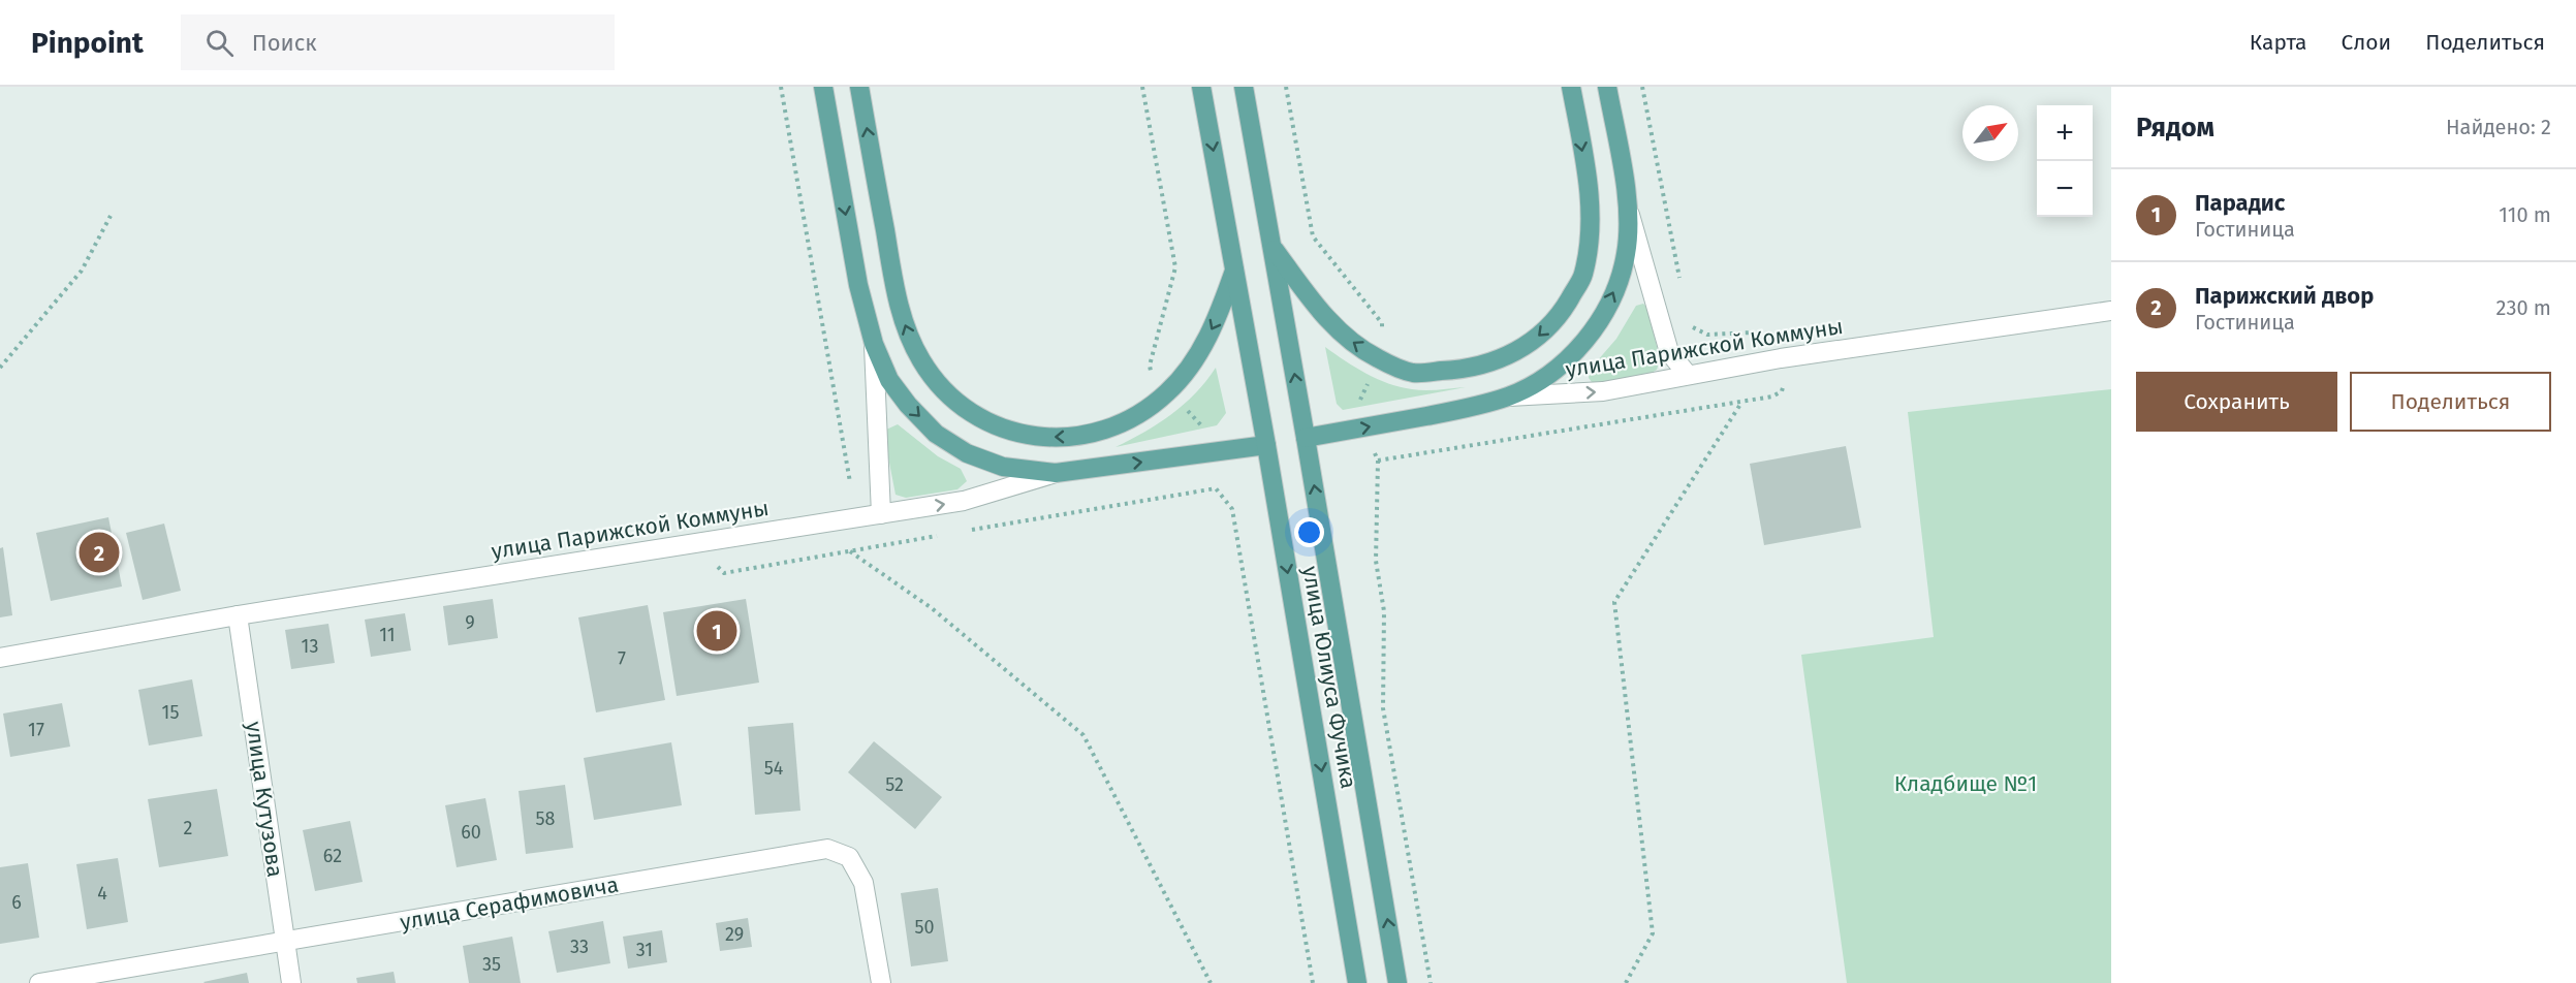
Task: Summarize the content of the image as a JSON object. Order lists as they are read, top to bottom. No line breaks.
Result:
{"streets":{"main road":["улица Парижской Коммуны","улица Юлиуса Фучика"],"street":["улица Кутузова","улица Серафимовича"]},"crossings":[["улица Парижской Коммуны","улица Юлиуса Фучика"],["улица Парижской Коммуны","улица Кутузова"],["улица Кутузова","улица Серафимовича"]],"one_way":["улица Парижской Коммуны"],"parks":["Кладбище №1"],"house_numbers":["9","11","13","7","15","17","54","52","58","2","60","62","4","6","50","29","33","31","35"],"north":"top right","page":{"header":"Pinpoint","search":"Поиск","nav":["Карта","Слои","Поделиться"],"heading":["Рядом","Найдено: 2"],"map_buttons":["+","−"],"list":[{"mark":"1","name":"Парадис","note":"Гостиница","value":"110 m"},{"mark":"2","name":"Парижский двор","note":"Гостиница","value":"230 m"}],"buttons":["Сохранить","Поделиться"],"pins":["2","1"]}}
